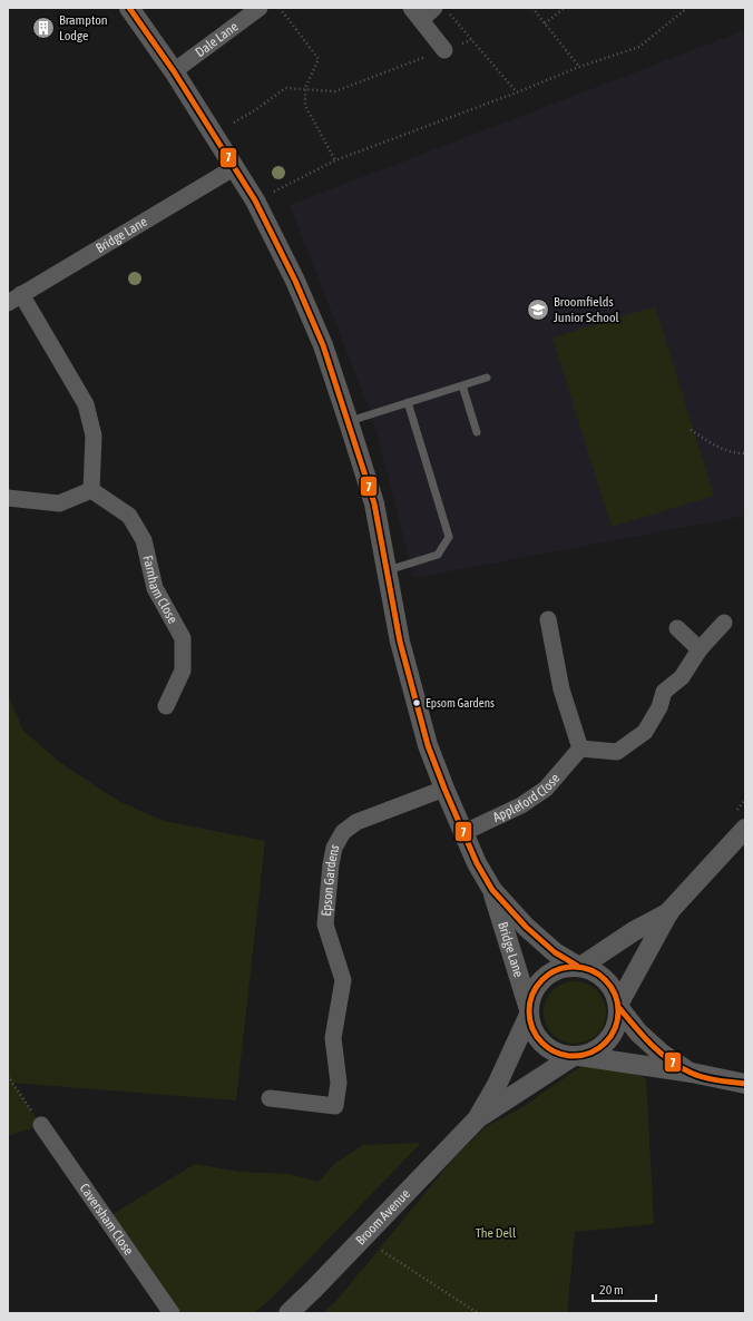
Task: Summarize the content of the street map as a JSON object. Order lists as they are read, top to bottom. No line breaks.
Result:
{"streets":{"street":["Dale Lane","Bridge Lane","Farnham Close","Appleford Close","Epson Gardens","Broom Avenue","Caversham Close"]},"crossings":[["Dale Lane","Bridge Lane"],["Bridge Lane","Appleford Close"],["Bridge Lane","Epson Gardens"],["Bridge Lane","Broom Avenue"]],"parks":["The Dell"],"places":{"building":["Brampton Lodge"],"school or university":["Broomfields Junior School"],"other":["Epsom Gardens"]},"lines":["transit line 7"],"scale_bar":"20 m"}
